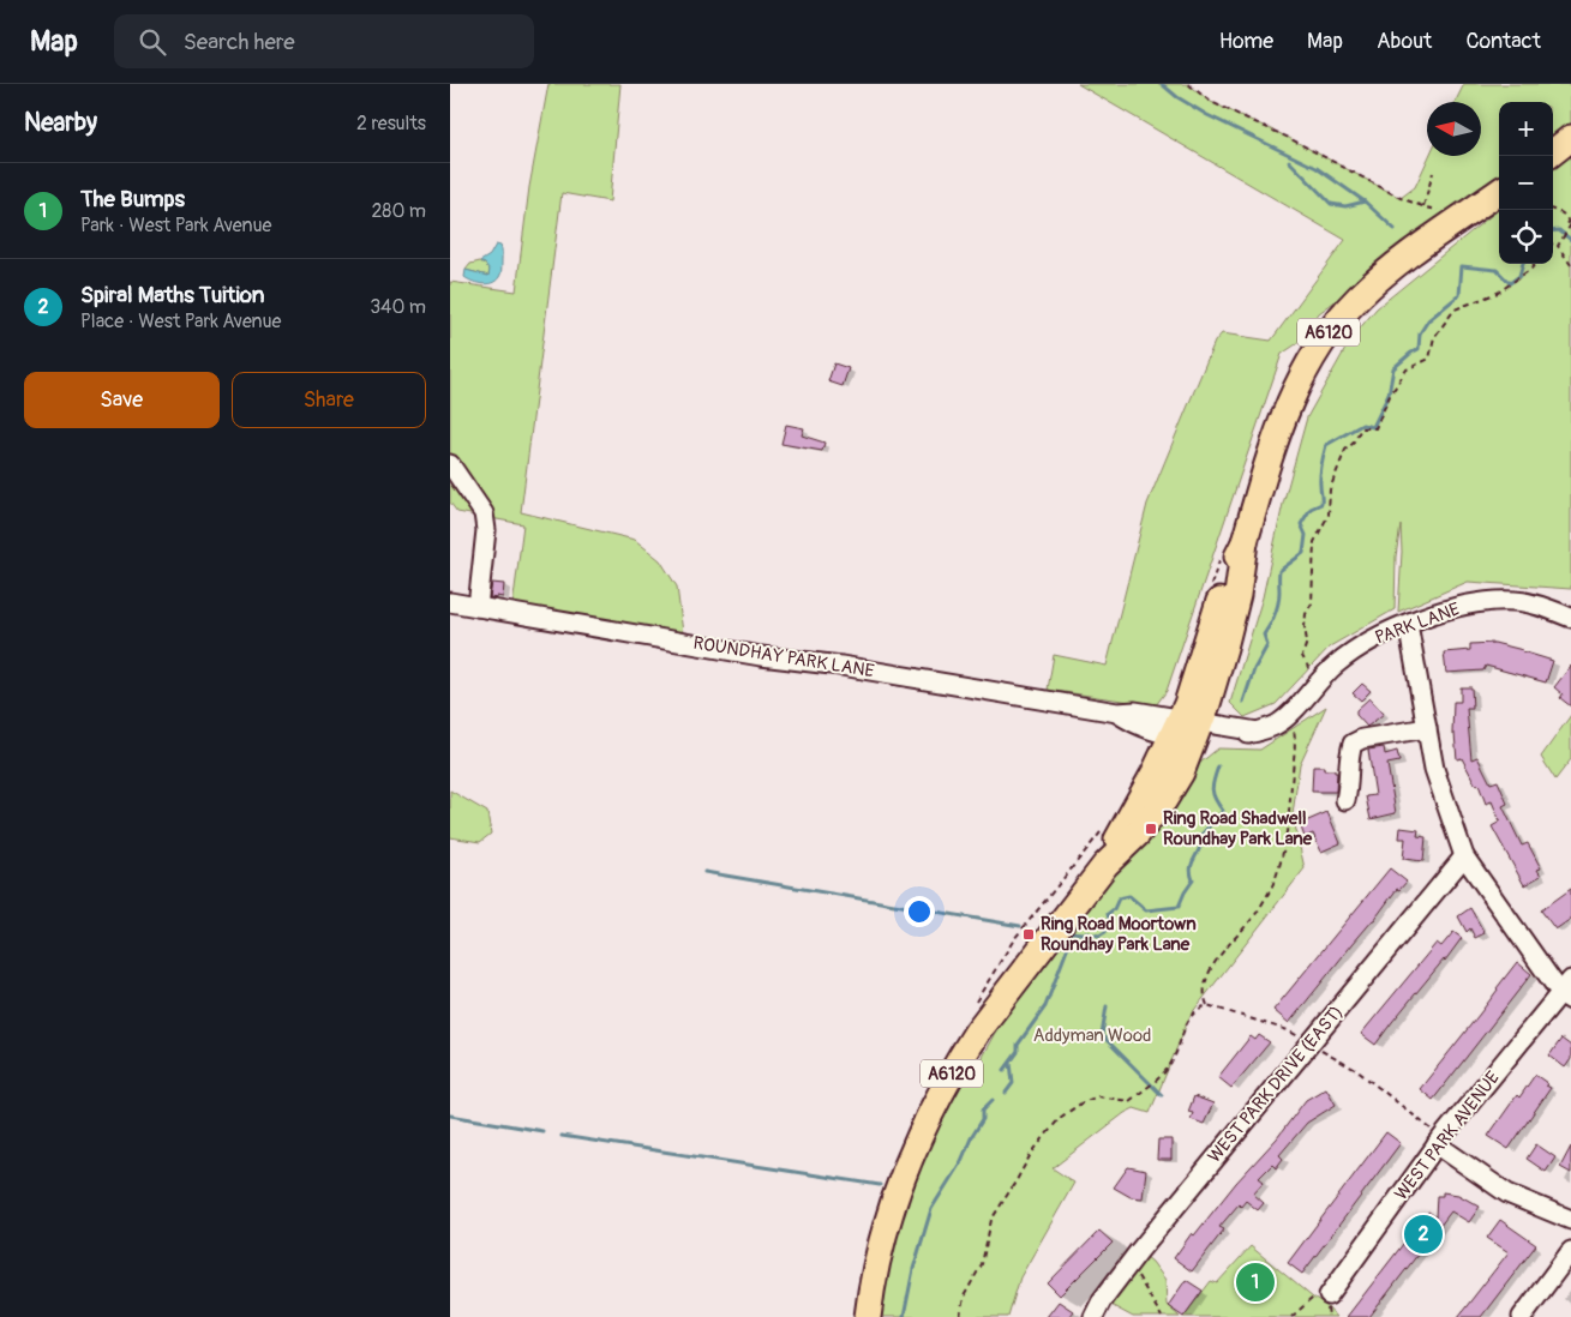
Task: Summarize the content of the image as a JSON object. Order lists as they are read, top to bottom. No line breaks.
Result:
{"streets":{"highway":["A6120"],"street":["PARK LANE","ROUNDHAY PARK LANE","WEST PARK DRIVE (EAST)","WEST PARK AVENUE"]},"crossings":[["A6120","PARK LANE"],["A6120","ROUNDHAY PARK LANE"],["PARK LANE","ROUNDHAY PARK LANE"]],"parks":["Addyman Wood"],"places":{"transit":["Ring Road Shadwell Roundhay Park Lane","Ring Road Moortown Roundhay Park Lane"]},"north":"left","page":{"header":"Map","search":"Search here","nav":["Home","Map","About","Contact"],"heading":["Nearby","2 results"],"map_buttons":["+","−"],"list":[{"mark":"1","name":"The Bumps","note":"Park · West Park Avenue","value":"280 m"},{"mark":"2","name":"Spiral Maths Tuition","note":"Place · West Park Avenue","value":"340 m"}],"buttons":["Save","Share"],"pins":["2","1"]}}
